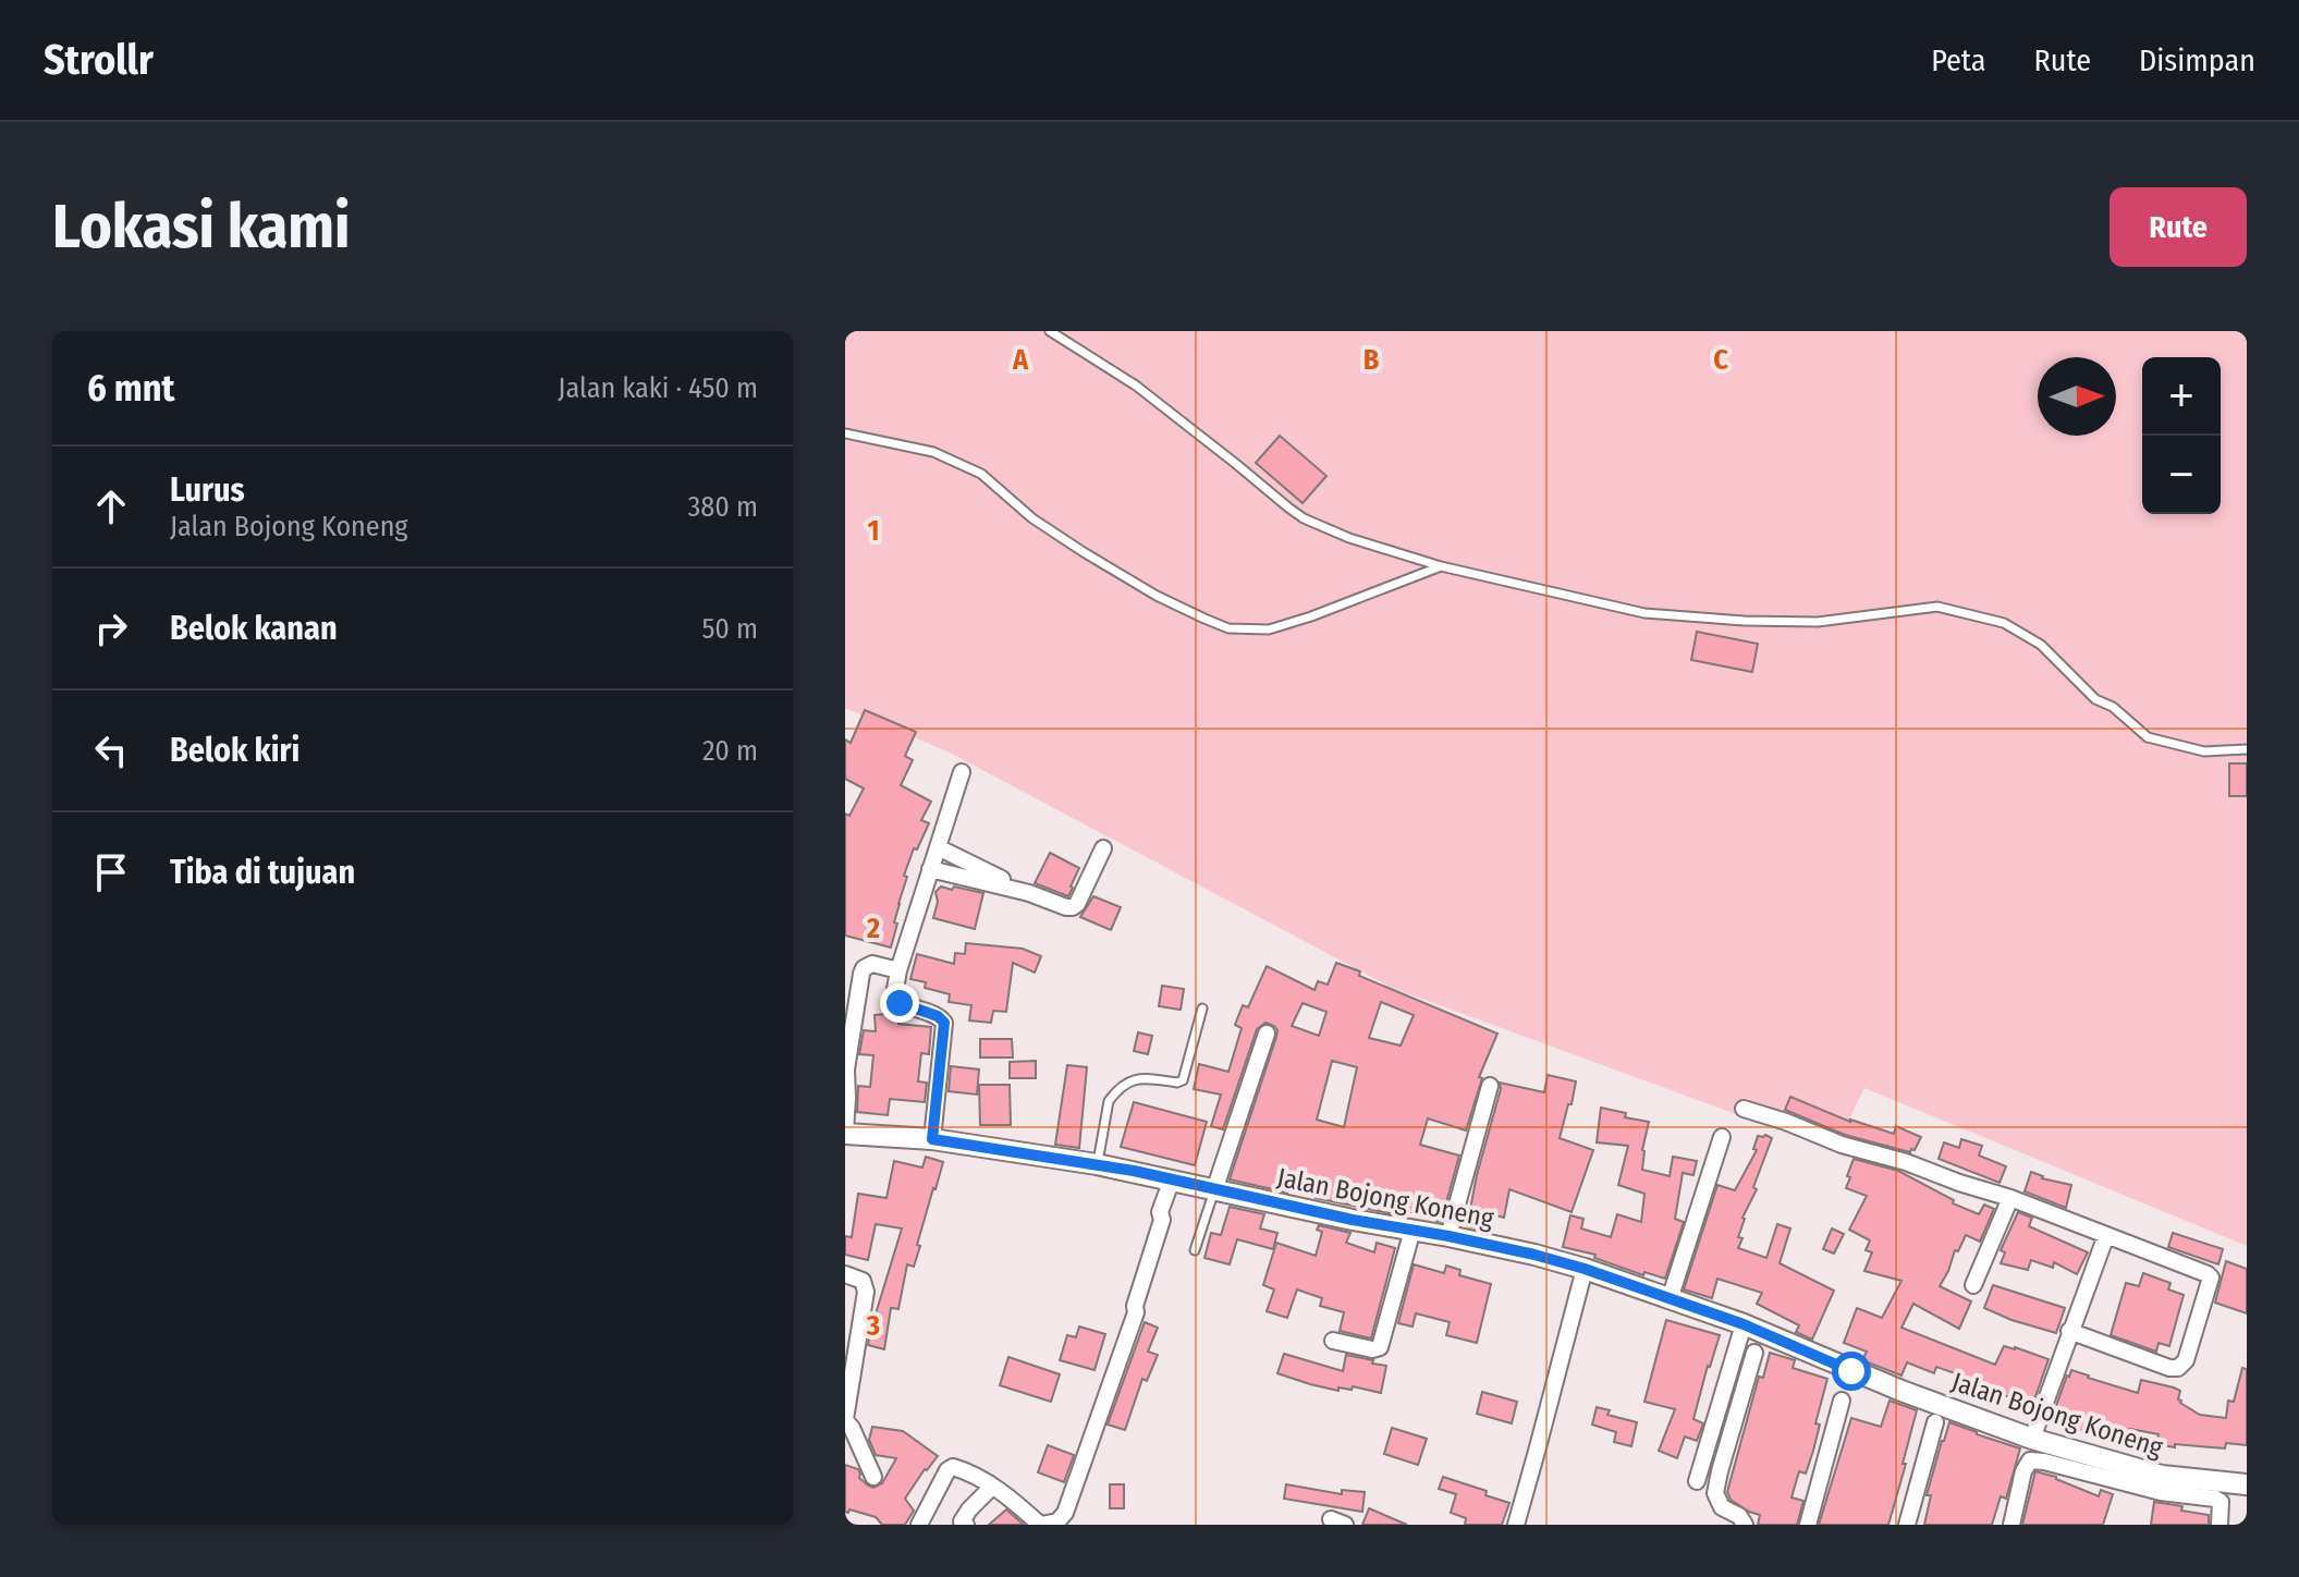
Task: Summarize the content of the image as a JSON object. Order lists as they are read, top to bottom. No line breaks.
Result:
{"streets":{"street":["Jalan Bojong Koneng"]},"north":"right","page":{"header":"Strollr","nav":["Peta","Rute","Disimpan"],"buttons":"Rute","title":"Lokasi kami","heading":["6 mnt","Jalan kaki · 450 m"],"map_buttons":["+","−"],"list":[["Lurus","Jalan Bojong Koneng","380 m"],["Belok kanan","50 m"],["Belok kiri","20 m"],"Tiba di tujuan"]},"grid":{"columns":["A","B","C"],"rows":["1","2","3"]}}
